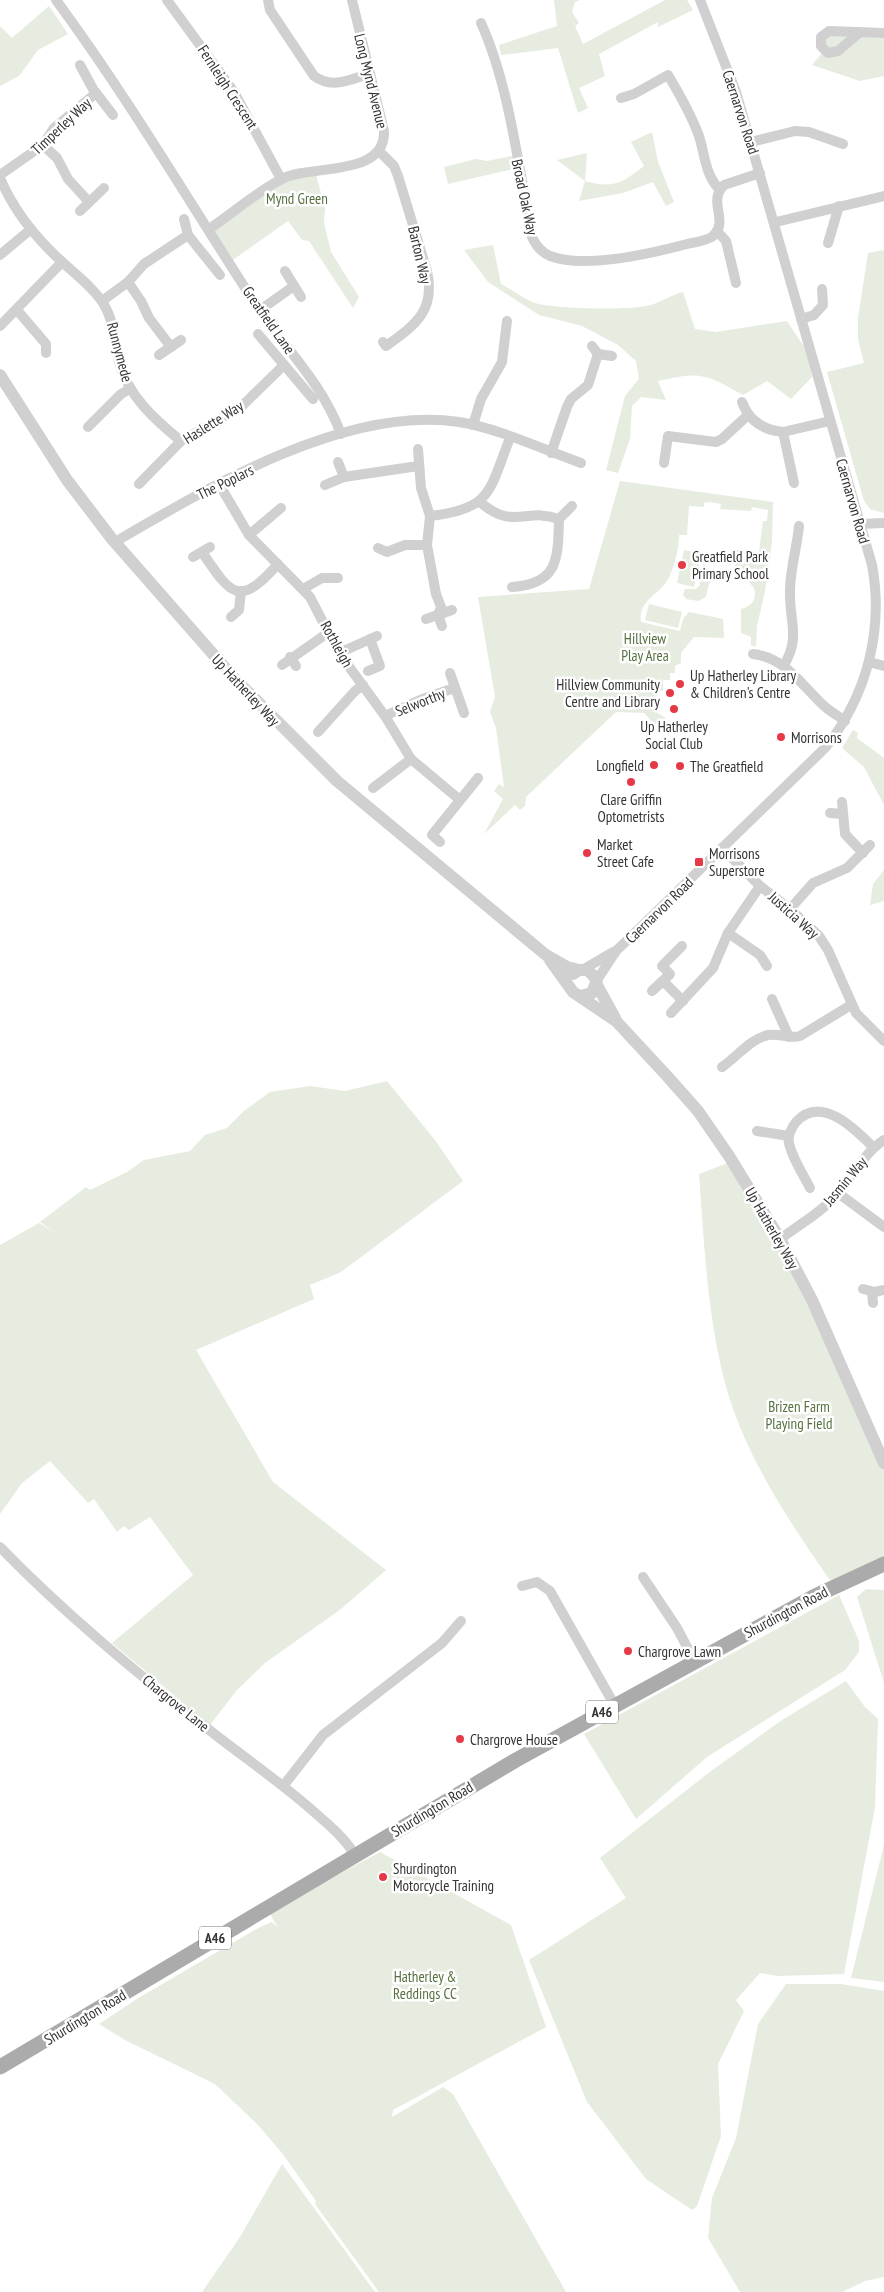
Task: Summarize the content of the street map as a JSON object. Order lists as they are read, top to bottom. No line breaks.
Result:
{"streets":{"main road":["Shurdington Road","A46"],"street":["Long Mynd Avenue","Fernleigh Crescent","Caernarvon Road","Timperley Way","Broad Oak Way","Barton Way","Greatfield Lane","Runnymede","Haslette Way","The Poplars","Rothleigh","Up Hatherley Way","Selworthy","Justicia Way","Jasmin Way","Chargrove Lane"]},"crossings":[["Long Mynd Avenue","Fernleigh Crescent"],["Long Mynd Avenue","Barton Way"],["Long Mynd Avenue","Greatfield Lane"],["Caernarvon Road","Up Hatherley Way"],["Caernarvon Road","Justicia Way"],["Timperley Way","Runnymede"],["Greatfield Lane","The Poplars"],["Runnymede","Haslette Way"],["The Poplars","Rothleigh"],["The Poplars","Up Hatherley Way"],["Rothleigh","Selworthy"],["Up Hatherley Way","Jasmin Way"],["Shurdington Road","Chargrove Lane"]],"parks":["Mynd Green","Hillview Play Area","Brizen Farm Playing Field","Hatherley & Reddings CC"],"places":{"other":["Greatfield Park Primary School","Up Hatherley Library & Children's Centre","Hillview Community Centre and Library","Up Hatherley Social Club","Morrisons","Longfield","The Greatfield","Clare Griffin Optometrists","Market Street Cafe","Chargrove Lawn","Chargrove House","Shurdington Motorcycle Training"],"transit":["Morrisons Superstore"]}}
